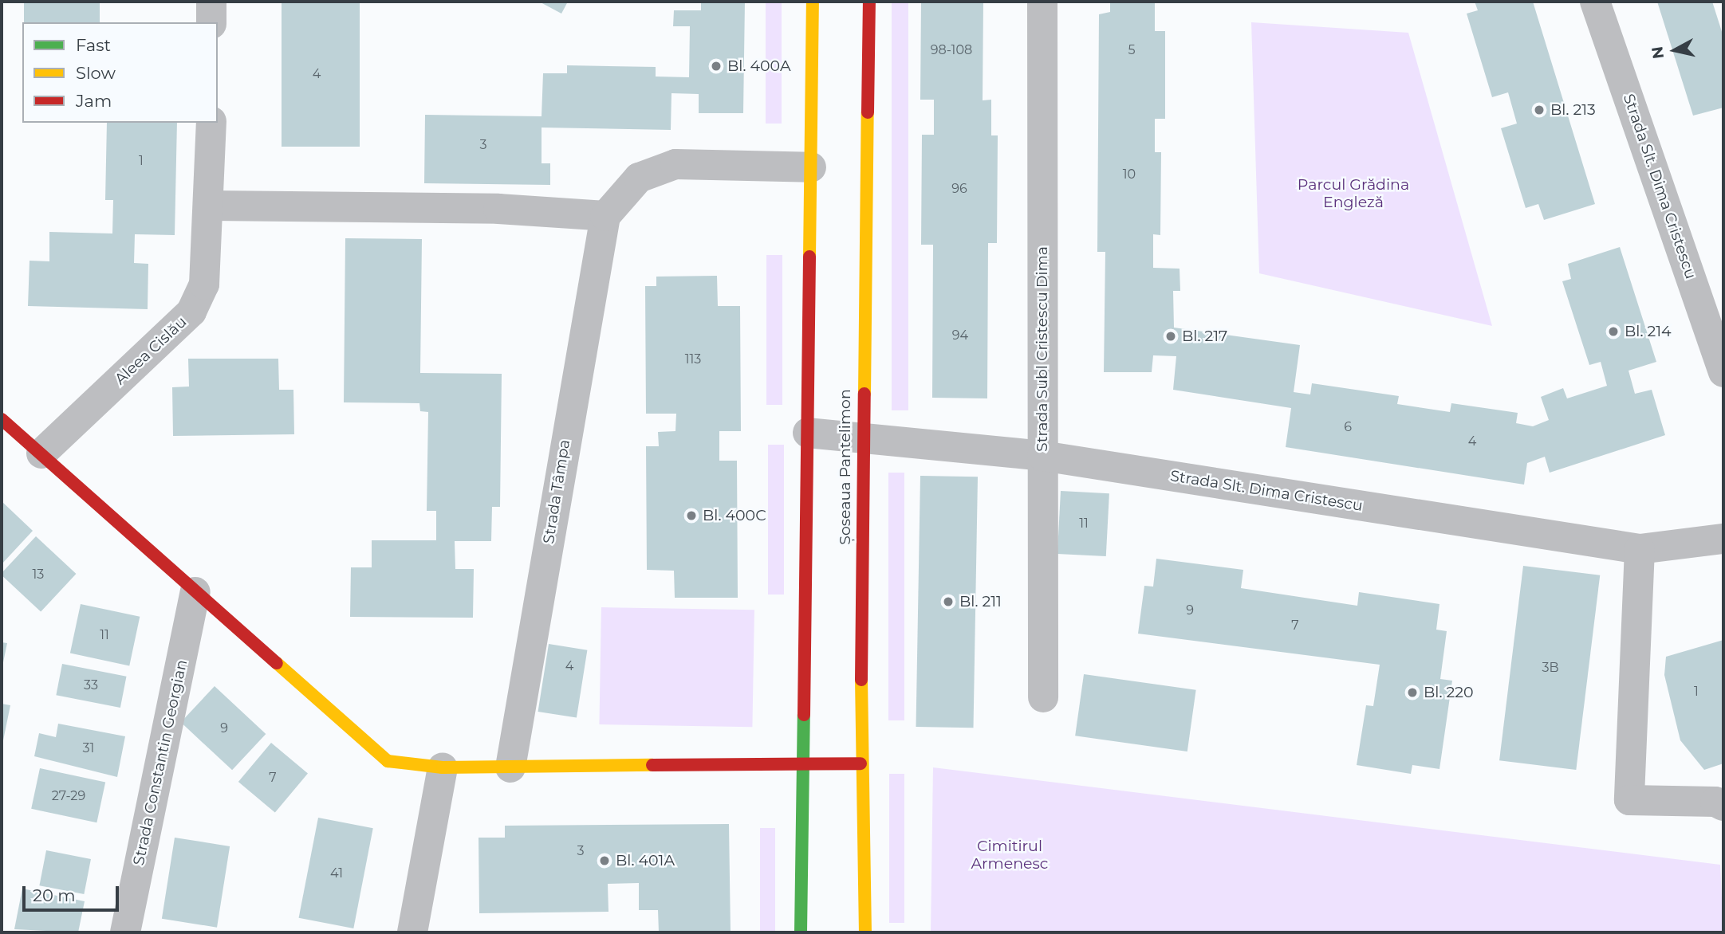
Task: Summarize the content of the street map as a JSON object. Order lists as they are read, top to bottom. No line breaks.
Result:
{"streets":{"main road":["Șoseaua Pantelimon"],"street":["Strada Slt. Dima Cristescu","Strada Subl Cristescu Dima","Aleea Cislău","Strada Tâmpa","Strada Constantin Georgian"]},"crossings":[["Strada Slt. Dima Cristescu","Strada Subl Cristescu Dima"],["Strada Slt. Dima Cristescu","Șoseaua Pantelimon"]],"parks":["Parcul Grădina Engleză","Cimitirul Armenesc"],"places":["Bl. 400A","Bl. 213","Bl. 214","Bl. 217","Bl. 400C","Bl. 211","Bl. 220","Bl. 401A"],"house_numbers":["98-108","5","4","3","1","10","96","94","113","6","4","11","13","9","7","11","4","3B","33","1","9","31","7","27-29","3","41"],"legend":["Fast","Slow","Jam"],"scale_bar":"20 m","north":"left"}
